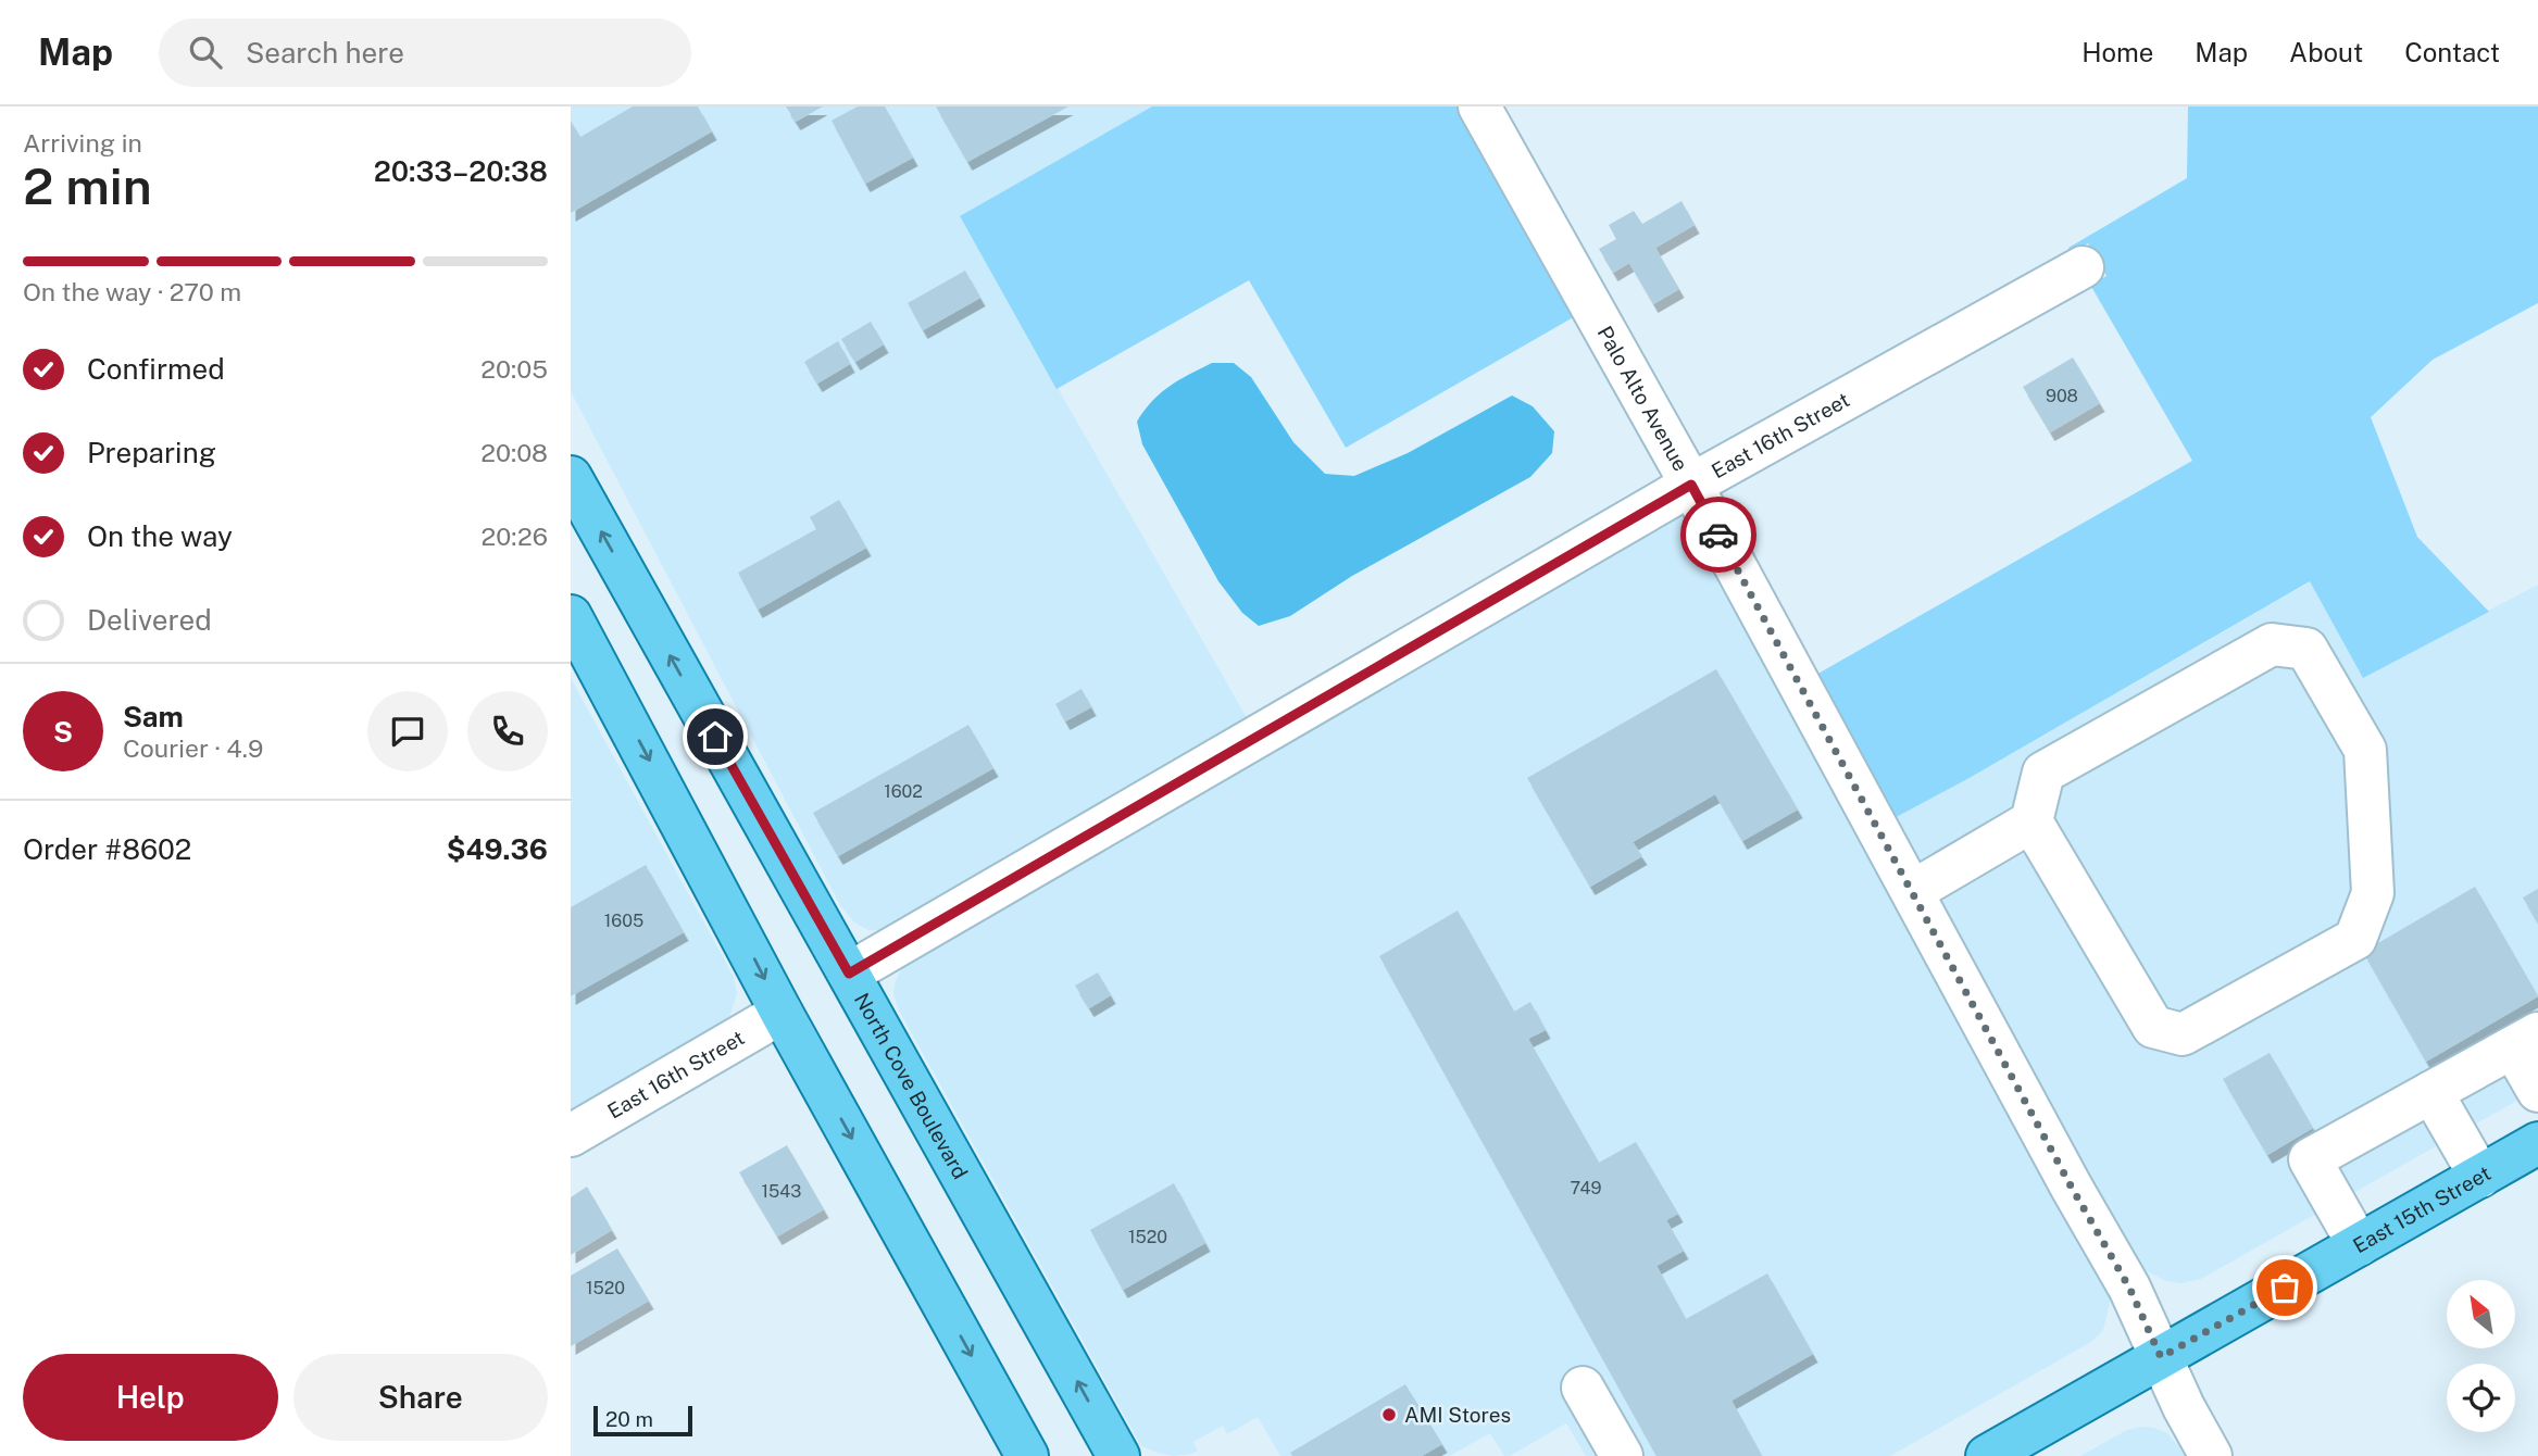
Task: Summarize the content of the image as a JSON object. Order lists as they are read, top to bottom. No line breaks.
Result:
{"streets":{"main road":["North Cove Boulevard","East 15th Street"],"street":["Palo Alto Avenue","East 16th Street"]},"crossings":[["Palo Alto Avenue","East 16th Street"],["Palo Alto Avenue","East 15th Street"],["East 16th Street","North Cove Boulevard"]],"places":["AMI Stores"],"house_numbers":["908","1602","1605","749","1543","1520","1520"],"scale_bar":"20 m","north":"top left","page":{"header":"Map","search":"Search here","nav":["Home","Map","About","Contact"],"heading":["2 min","Arriving in","20:33–20:38"],"panel":["Sam","Courier · 4.9","Order #8602","$49.36"],"bar":"On the way · 270 m","list":[["Confirmed","20:05"],["Preparing","20:08"],["On the way","20:26"],"Delivered"],"round":"S","buttons":["Help","Share"],"scale":"20 m"}}
